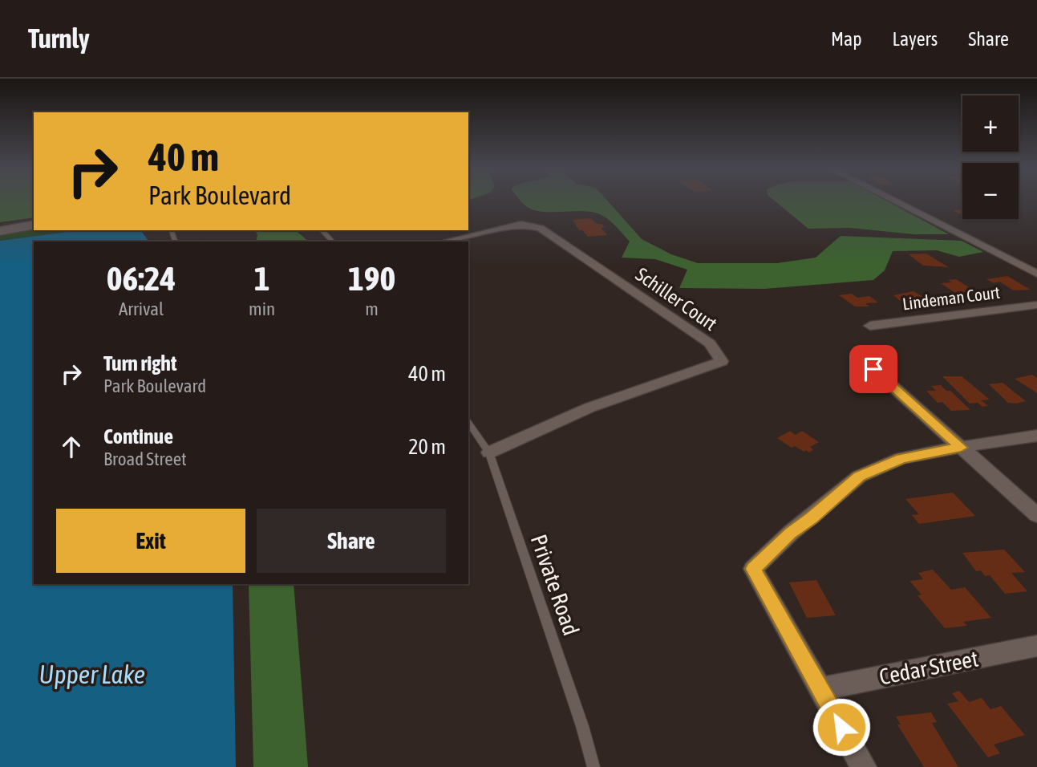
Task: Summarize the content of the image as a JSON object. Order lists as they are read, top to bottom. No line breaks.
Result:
{"streets":{"street":["Lindeman Court","Schiller Court","Cedar Street"],"lane":["Private Road"]},"crossings":[["Schiller Court","Private Road"]],"water":["Upper Lake"],"page":{"header":"Turnly","nav":["Map","Layers","Share"],"map_buttons":["+","−"],"turn":["40 m","Park Boulevard"],"eta":["06:24","Arrival","1","min","190","m"],"list":[{"name":"Turn right","note":"Park Boulevard","value":"40 m"},{"name":"Continue","note":"Broad Street","value":"20 m"}],"buttons":["Exit","Share"]}}
